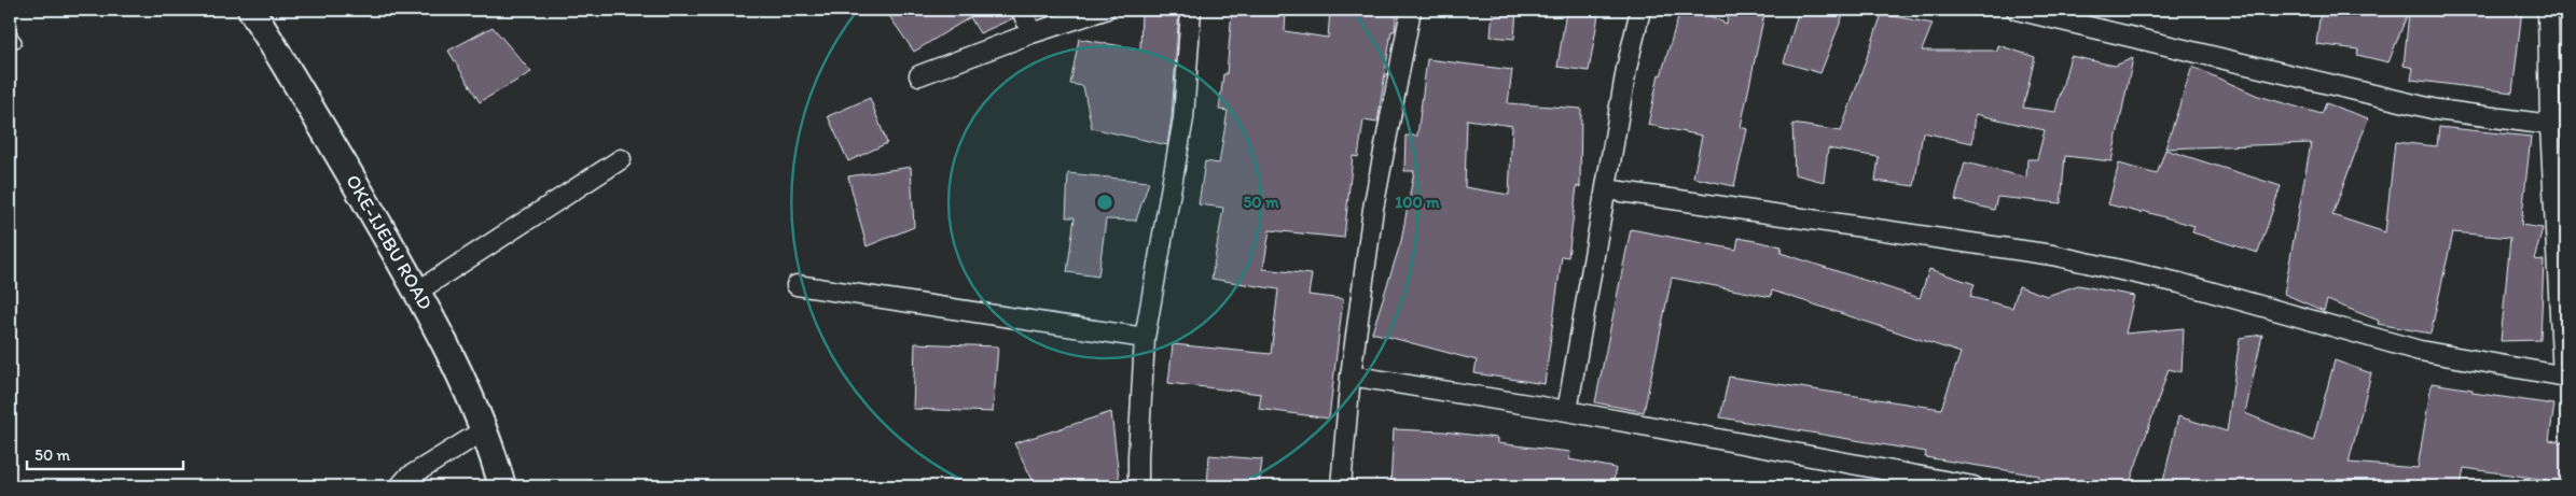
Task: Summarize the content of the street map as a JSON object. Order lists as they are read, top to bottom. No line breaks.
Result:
{"streets":{"main road":["OKE-IJEBU ROAD"]},"scale_bar":"50 m","rings":["50 m","100 m"]}
